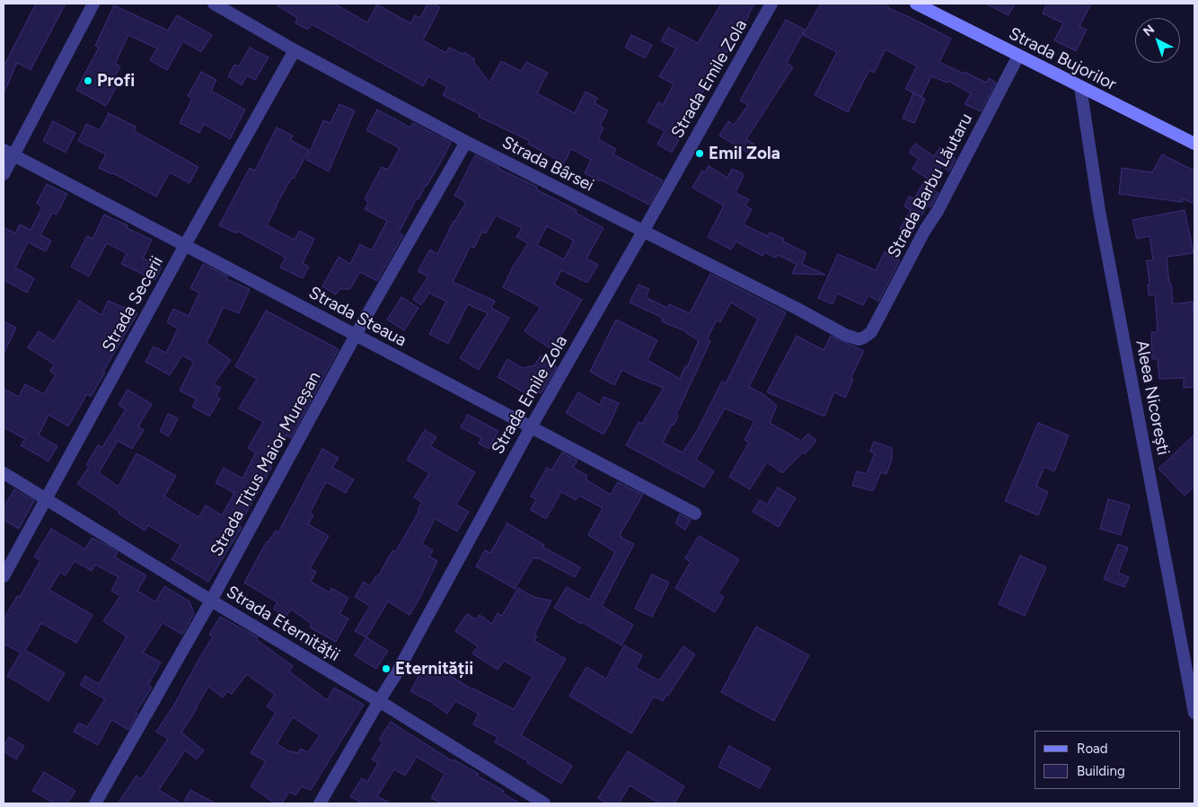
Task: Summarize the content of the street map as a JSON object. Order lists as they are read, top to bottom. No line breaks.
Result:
{"streets":{"main road":["Strada Bujorilor"],"street":["Strada Emile Zola","Strada Bârsei","Strada Barbu Lăutaru","Strada Secerii","Strada Steaua","Aleea Nicorești","Strada Titus Maior Mureșan","Strada Eternității"]},"crossings":[["Strada Bujorilor","Strada Barbu Lăutaru"],["Strada Bujorilor","Aleea Nicorești"],["Strada Emile Zola","Strada Bârsei"],["Strada Emile Zola","Strada Steaua"],["Strada Emile Zola","Strada Eternității"],["Strada Bârsei","Strada Barbu Lăutaru"],["Strada Bârsei","Strada Secerii"],["Strada Bârsei","Strada Titus Maior Mureșan"],["Strada Secerii","Strada Steaua"],["Strada Secerii","Strada Eternității"],["Strada Steaua","Strada Titus Maior Mureșan"],["Strada Titus Maior Mureșan","Strada Eternității"]],"places":["Profi","Emil Zola","Eternității"],"legend":["Road","Building"],"north":"top left"}
